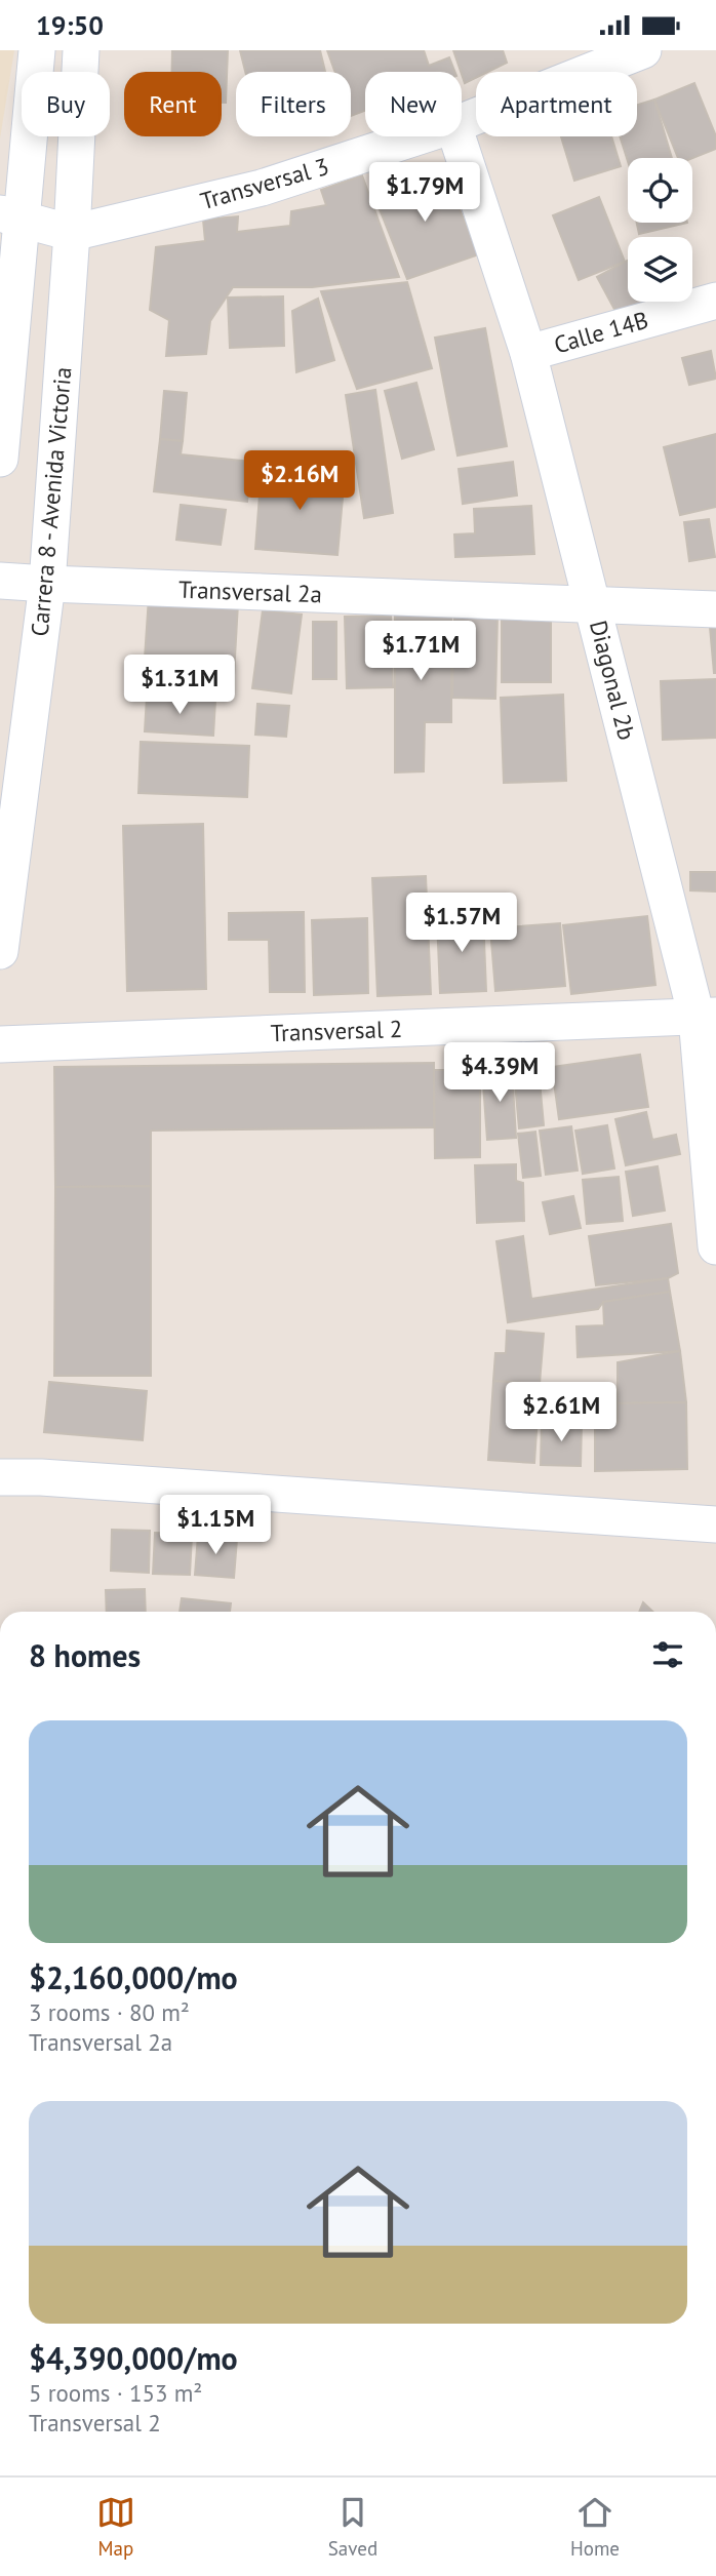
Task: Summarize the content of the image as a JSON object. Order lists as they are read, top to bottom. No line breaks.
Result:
{"streets":{"street":["Transversal 3","Calle 14B","Carrera 8 - Avenida Victoria","Transversal 2a","Diagonal 2b","Transversal 2"]},"crossings":[["Transversal 3","Carrera 8 - Avenida Victoria"],["Calle 14B","Diagonal 2b"],["Carrera 8 - Avenida Victoria","Transversal 2a"],["Transversal 2a","Diagonal 2b"],["Diagonal 2b","Transversal 2"]],"page":{"status":"19:50","chip":["Buy","Rent","Filters","New","Apartment"],"price":["$1.79M","$2.16M","$1.71M","$1.31M","$1.57M","$4.39M","$2.61M","$1.15M"],"heading":"8 homes","list":[{"name":"$2,160,000/mo","note":"3 rooms · 80 m² · Transversal 2a"},{"name":"$4,390,000/mo","note":"5 rooms · 153 m² · Transversal 2"}],"tabs":["Map","Saved","Home"]}}
